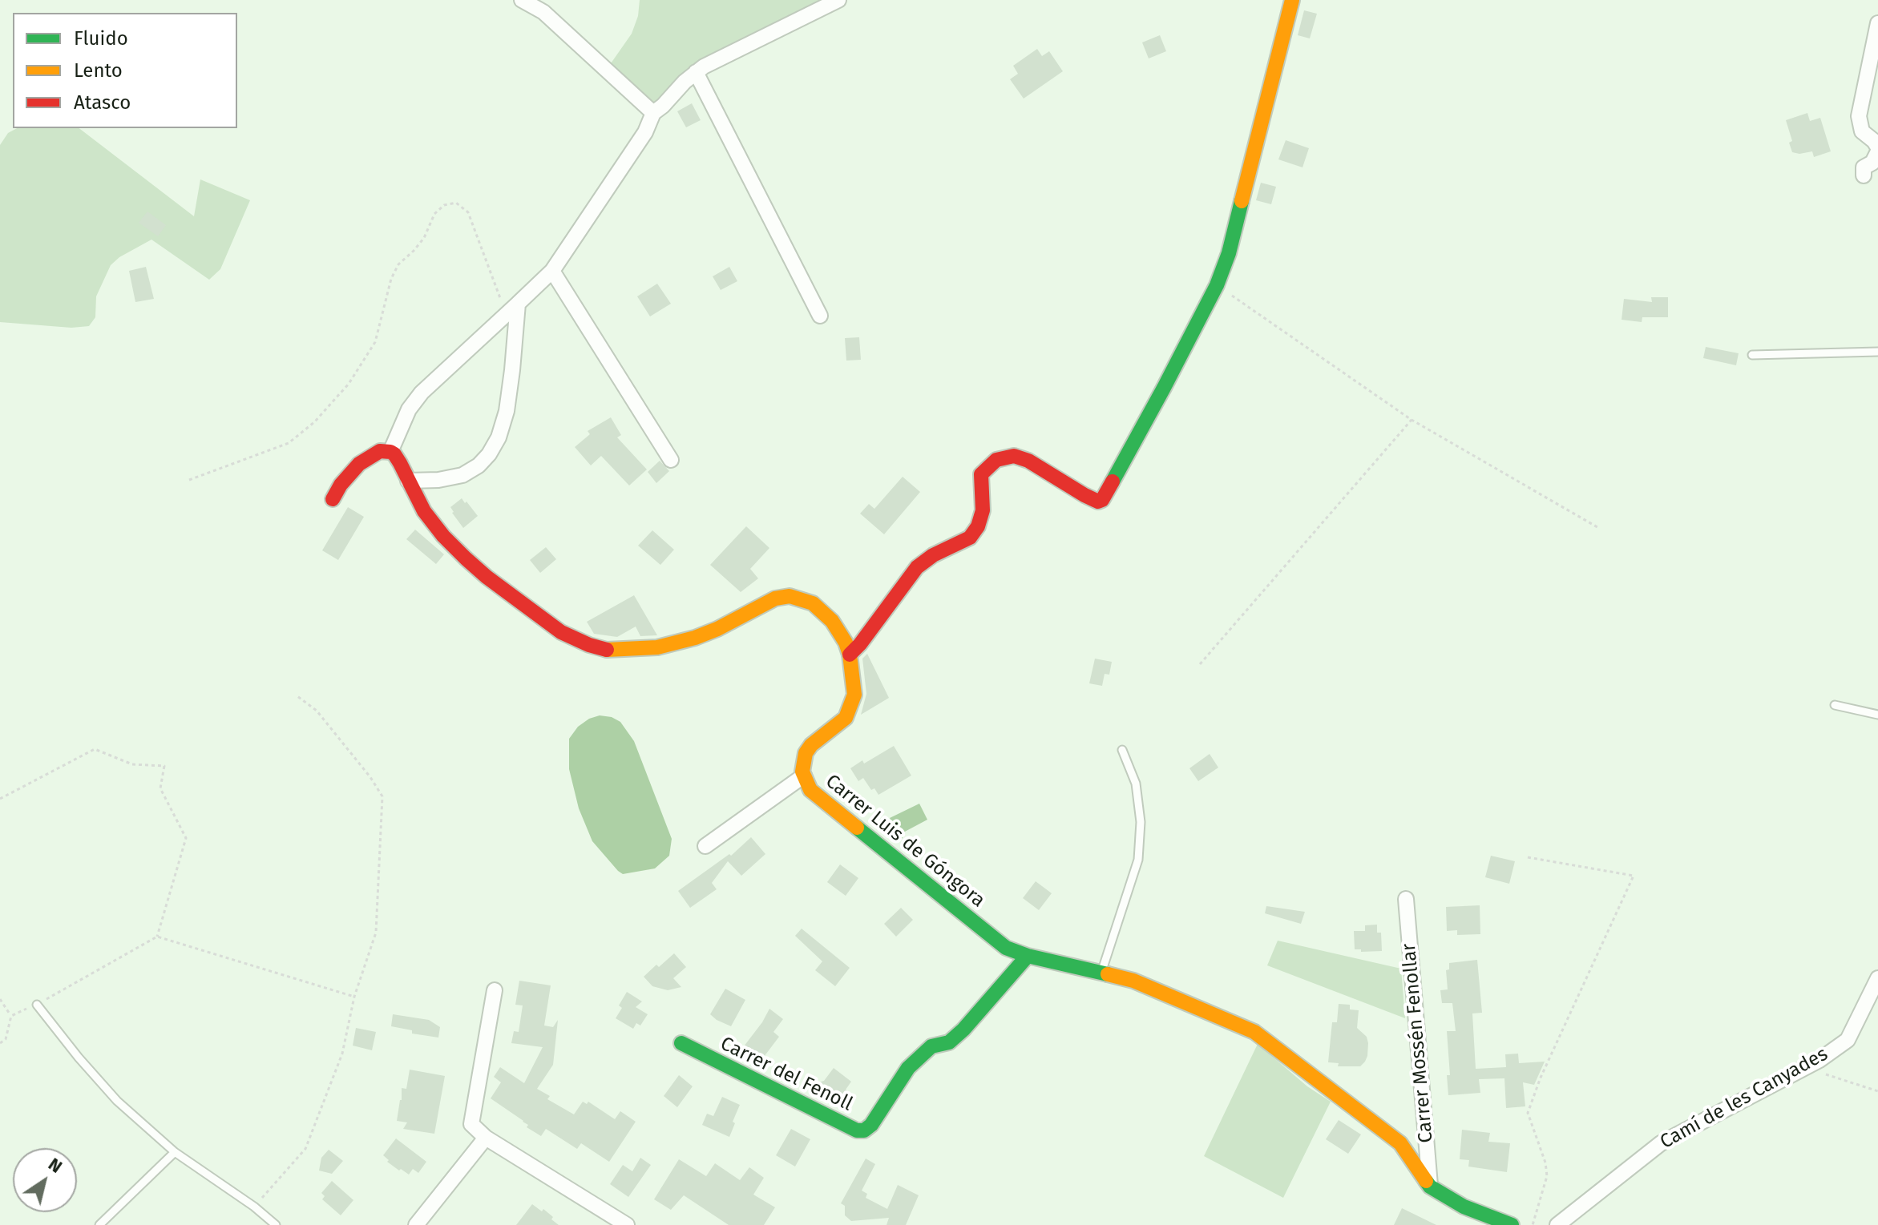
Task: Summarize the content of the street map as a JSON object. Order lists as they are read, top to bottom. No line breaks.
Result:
{"streets":{"street":["Carrer Luis de Góngora","Carrer Mossén Fenollar","Carrer del Fenoll","Camí de les Canyades"]},"crossings":[["Carrer Luis de Góngora","Carrer Mossén Fenollar"],["Carrer Luis de Góngora","Carrer del Fenoll"]],"legend":["Fluido","Lento","Atasco"],"north":"top right"}
